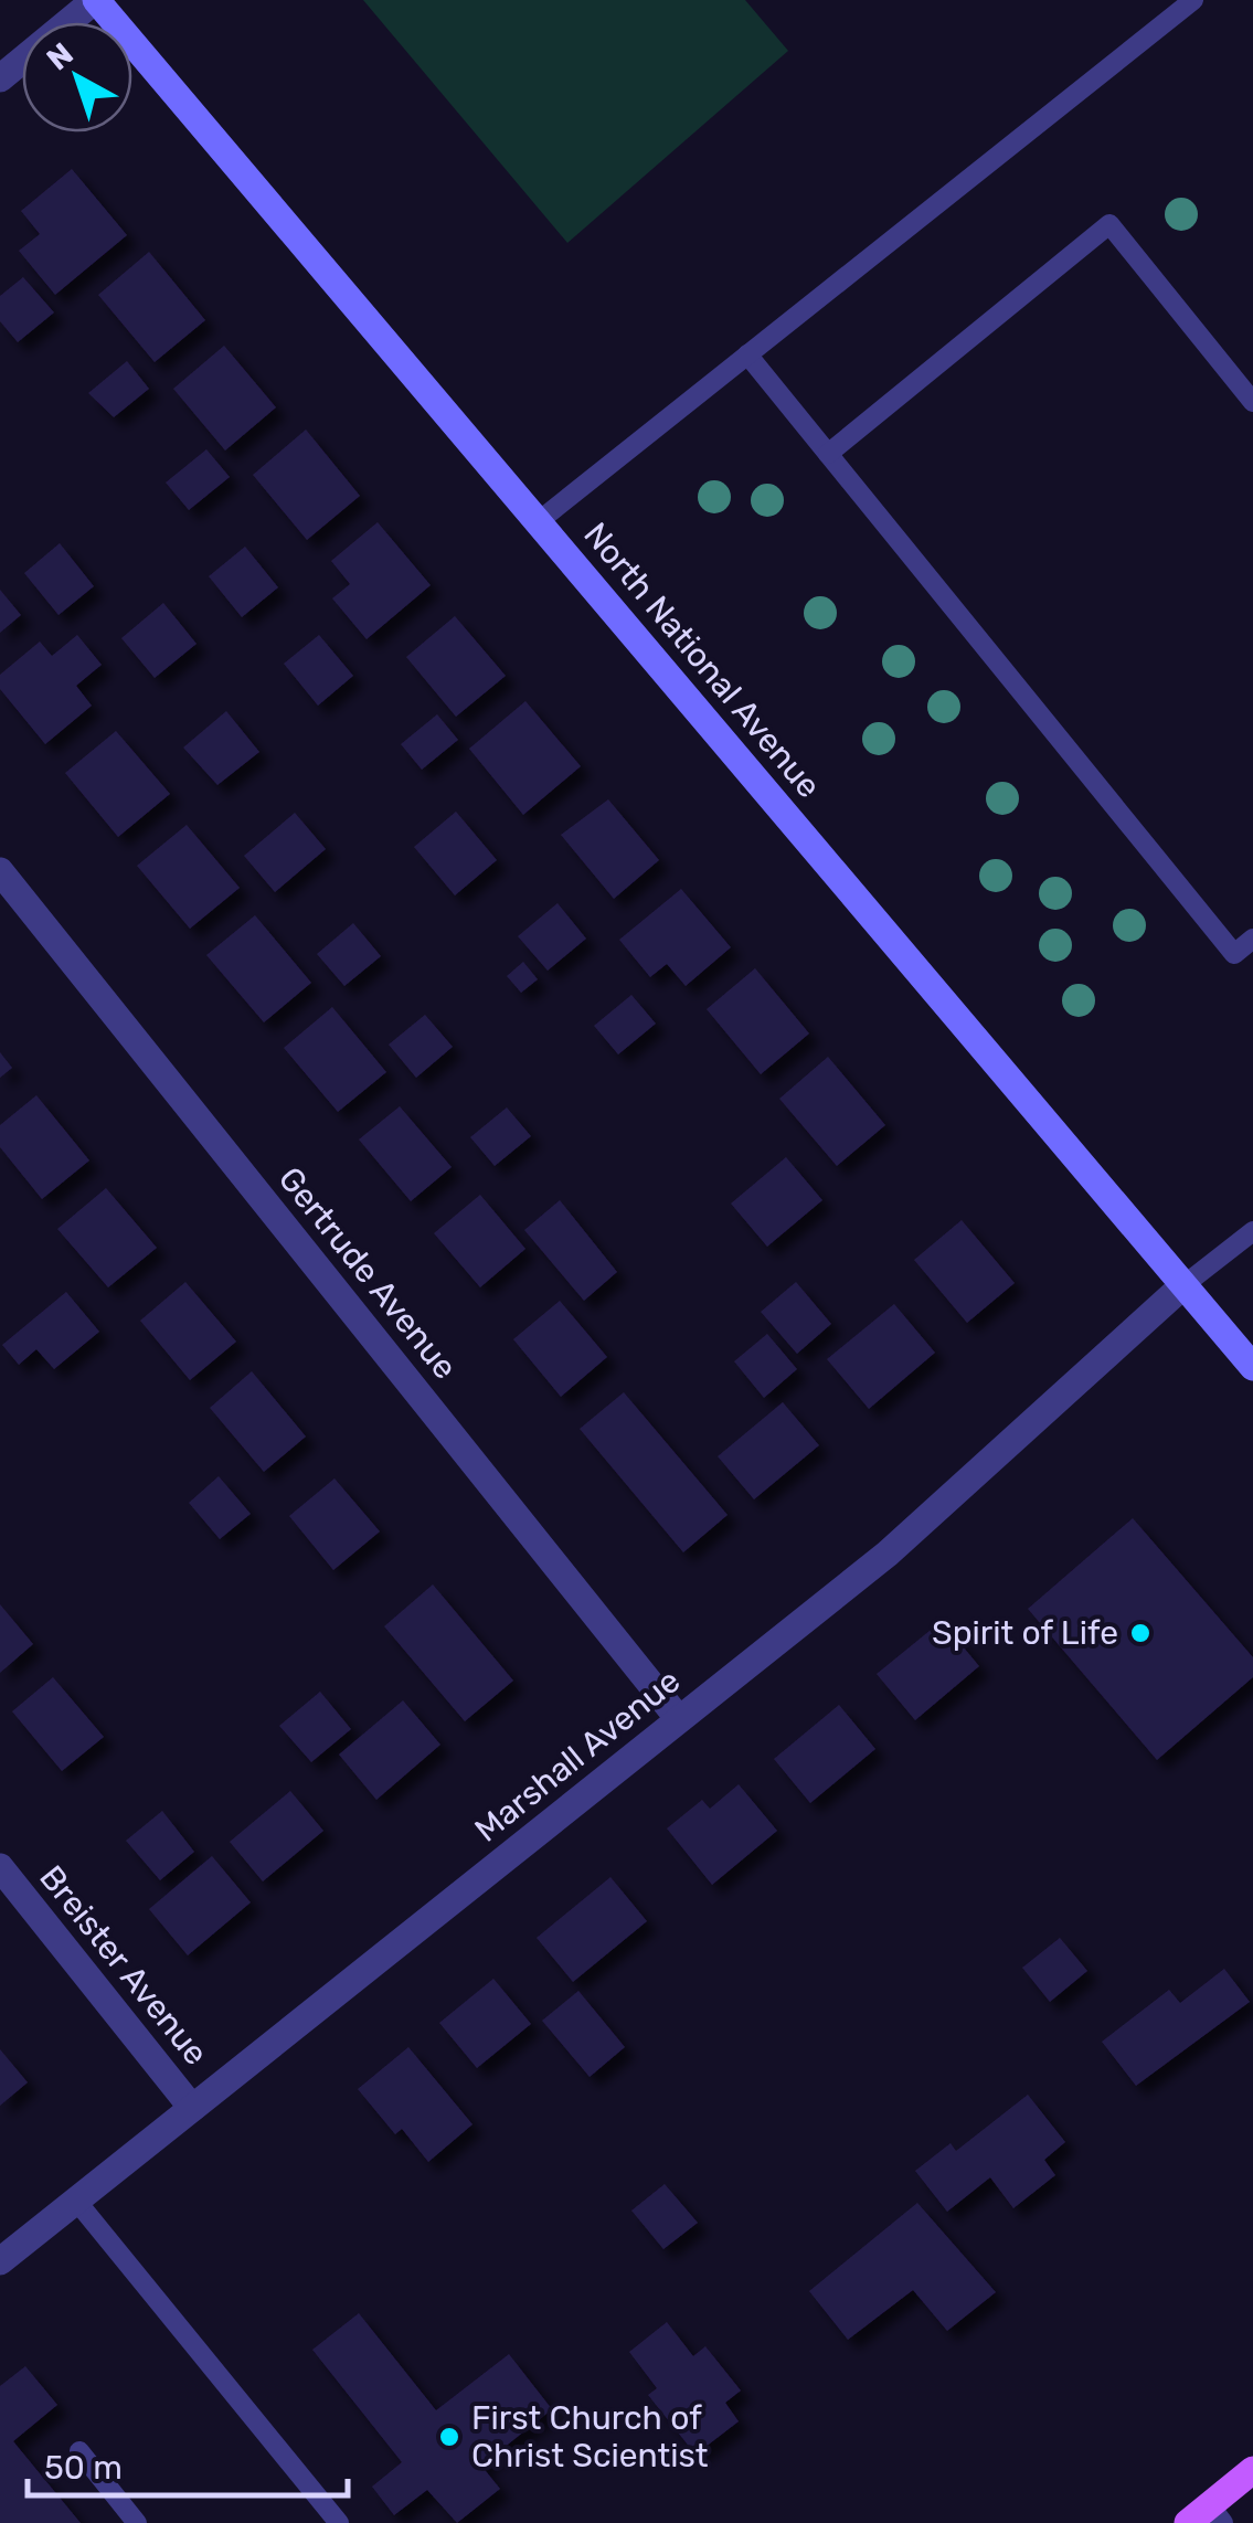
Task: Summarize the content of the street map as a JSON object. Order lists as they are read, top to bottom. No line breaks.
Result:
{"streets":{"street":["North National Avenue","Gertrude Avenue","Marshall Avenue","Breister Avenue"]},"crossings":[["North National Avenue","Marshall Avenue"],["Gertrude Avenue","Marshall Avenue"],["Marshall Avenue","Breister Avenue"]],"places":["Spirit of Life","First Church of Christ Scientist"],"scale_bar":"50 m","north":"top left"}
